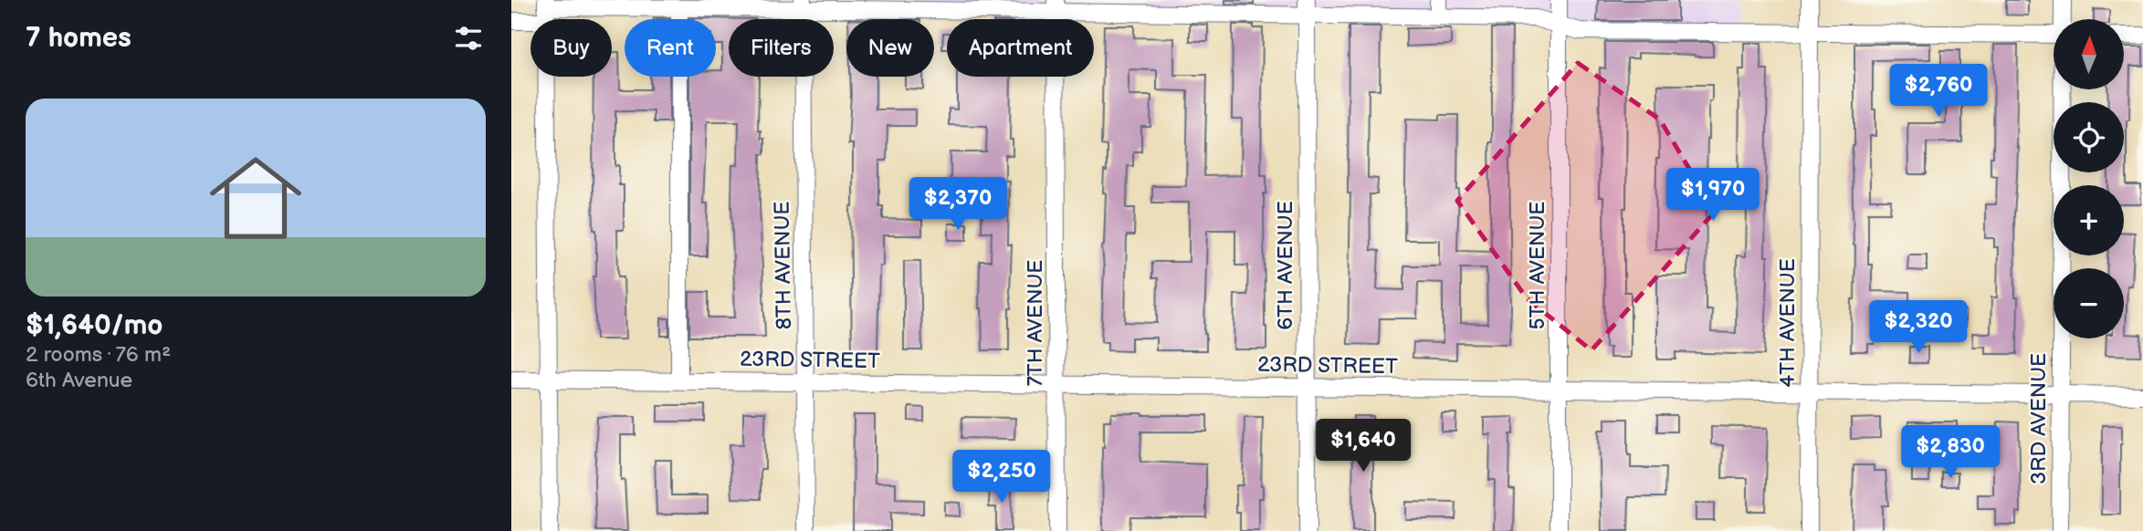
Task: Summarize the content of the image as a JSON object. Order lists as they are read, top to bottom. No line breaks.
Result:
{"streets":{"street":["8TH AVENUE","6TH AVENUE","5TH AVENUE","7TH AVENUE","4TH AVENUE","23RD STREET","3RD AVENUE"]},"crossings":[["8TH AVENUE","23RD STREET"],["6TH AVENUE","23RD STREET"],["5TH AVENUE","23RD STREET"],["7TH AVENUE","23RD STREET"],["4TH AVENUE","23RD STREET"],["23RD STREET","3RD AVENUE"]],"north":"top","page":{"heading":"7 homes","map_buttons":["+","−"],"chip":["Buy","Rent","Filters","New","Apartment"],"price":["$2,760","$1,970","$2,370","$2,320","$1,640","$2,830","$2,250"],"list":[{"name":"$1,640/mo","note":"2 rooms · 76 m² · 6th Avenue"}]}}
